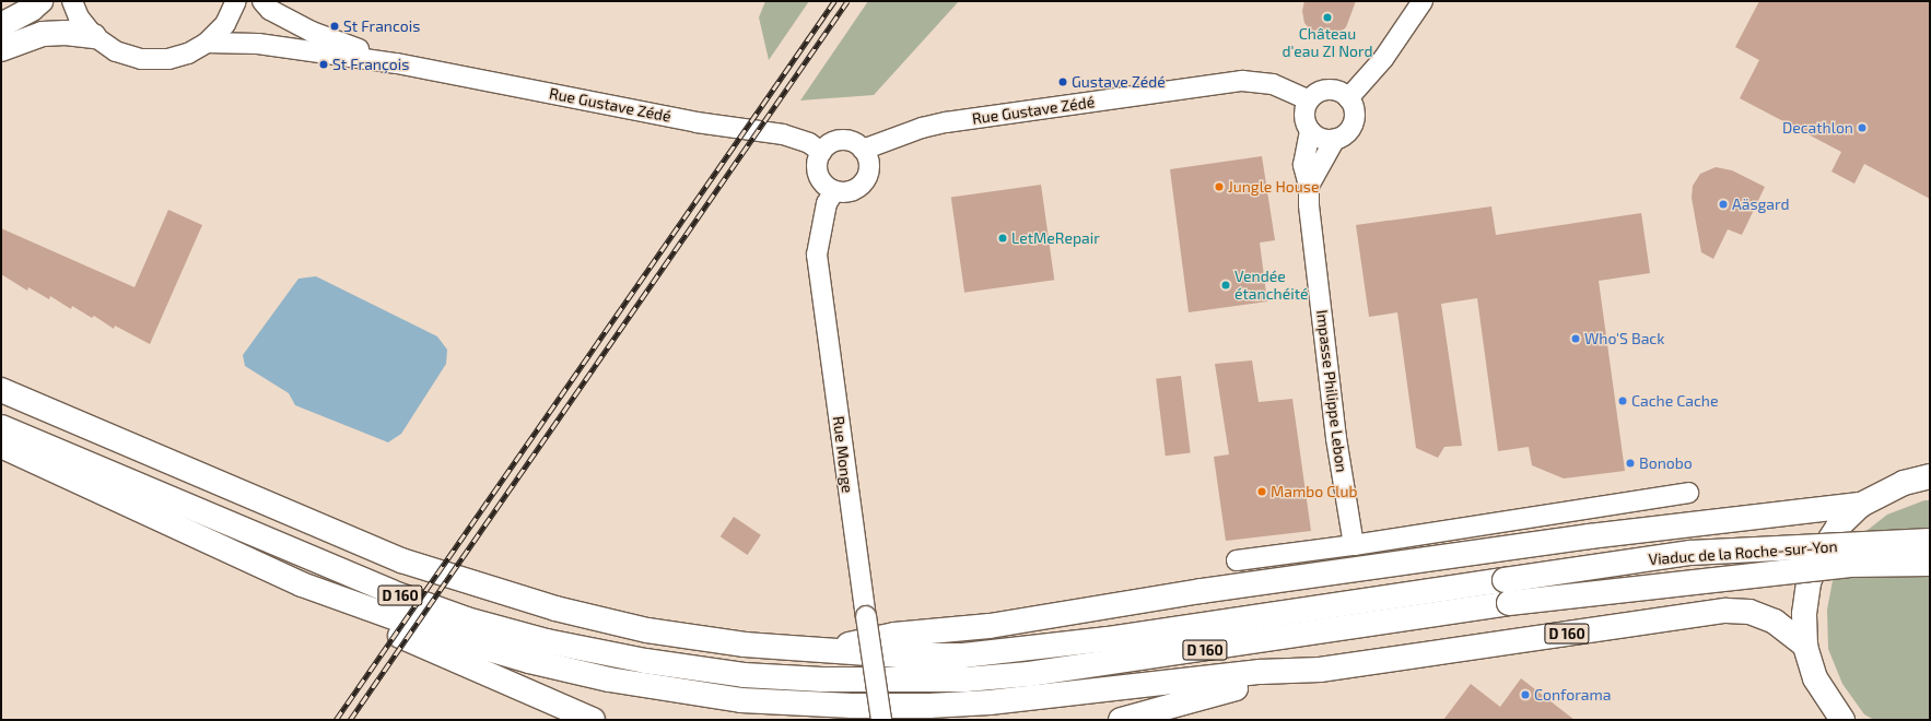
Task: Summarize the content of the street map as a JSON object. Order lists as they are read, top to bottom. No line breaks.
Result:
{"streets":{"main road":["Viaduc de la Roche-sur-Yon","D 160"],"street":["Rue Gustave Zédé","Impasse Philippe Lebon","Rue Monge"]},"crossings":[["Rue Gustave Zédé","Impasse Philippe Lebon"],["Rue Gustave Zédé","Rue Monge"],["Viaduc de la Roche-sur-Yon","D 160"]],"places":["Château d'eau ZI Nord","St Francois","St François","Gustave Zédé","Decathlon","Jungle House","Aäsgard","LetMeRepair","Vendée étanchéité","Who'S Back","Cache Cache","Bonobo","Mambo Club","Conforama"]}
